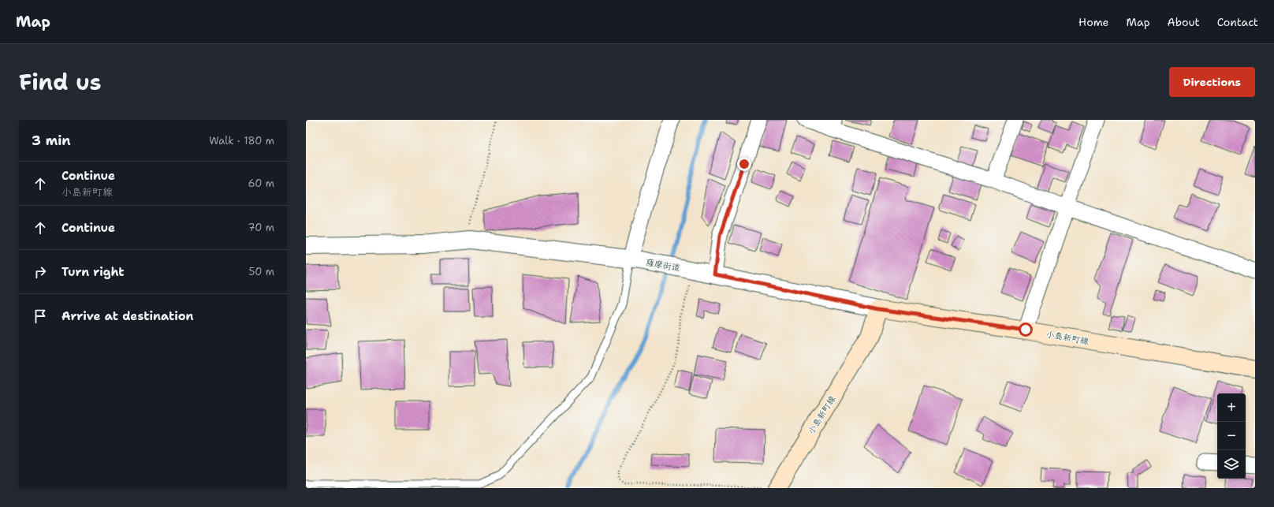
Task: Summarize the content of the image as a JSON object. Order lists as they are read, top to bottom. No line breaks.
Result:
{"streets":{"main road":["小島新町線"],"street":["薩摩街道"]},"crossings":[["薩摩街道","小島新町線"]],"page":{"header":"Map","nav":["Home","Map","About","Contact"],"title":"Find us","buttons":"Directions","heading":["3 min","Walk · 180 m"],"list":[["Continue","小島新町線","60 m"],["Continue","70 m"],["Turn right","50 m"],"Arrive at destination"],"map_buttons":["+","−"]}}
